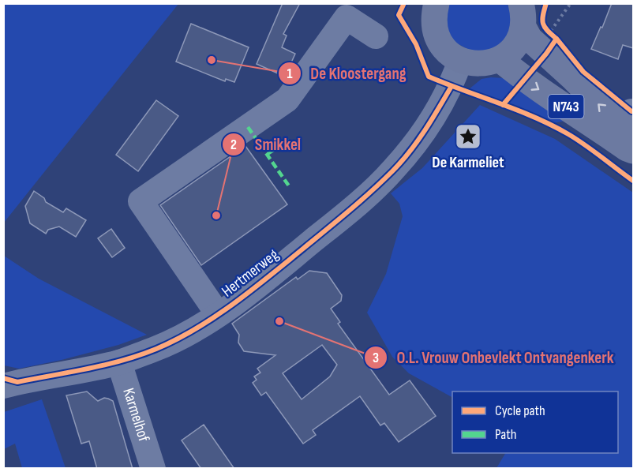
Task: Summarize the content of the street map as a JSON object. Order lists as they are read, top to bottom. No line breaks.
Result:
{"streets":{"main road":["N743"],"street":["Hertmerweg","Karmelhof"]},"crossings":[["Hertmerweg","Karmelhof"]],"places":{"other":["De Kloostergang","Smikkel","O.L. Vrouw Onbevlekt Ontvangenkerk"],"place":["De Karmeliet"]},"legend":["Cycle path","Path"]}
